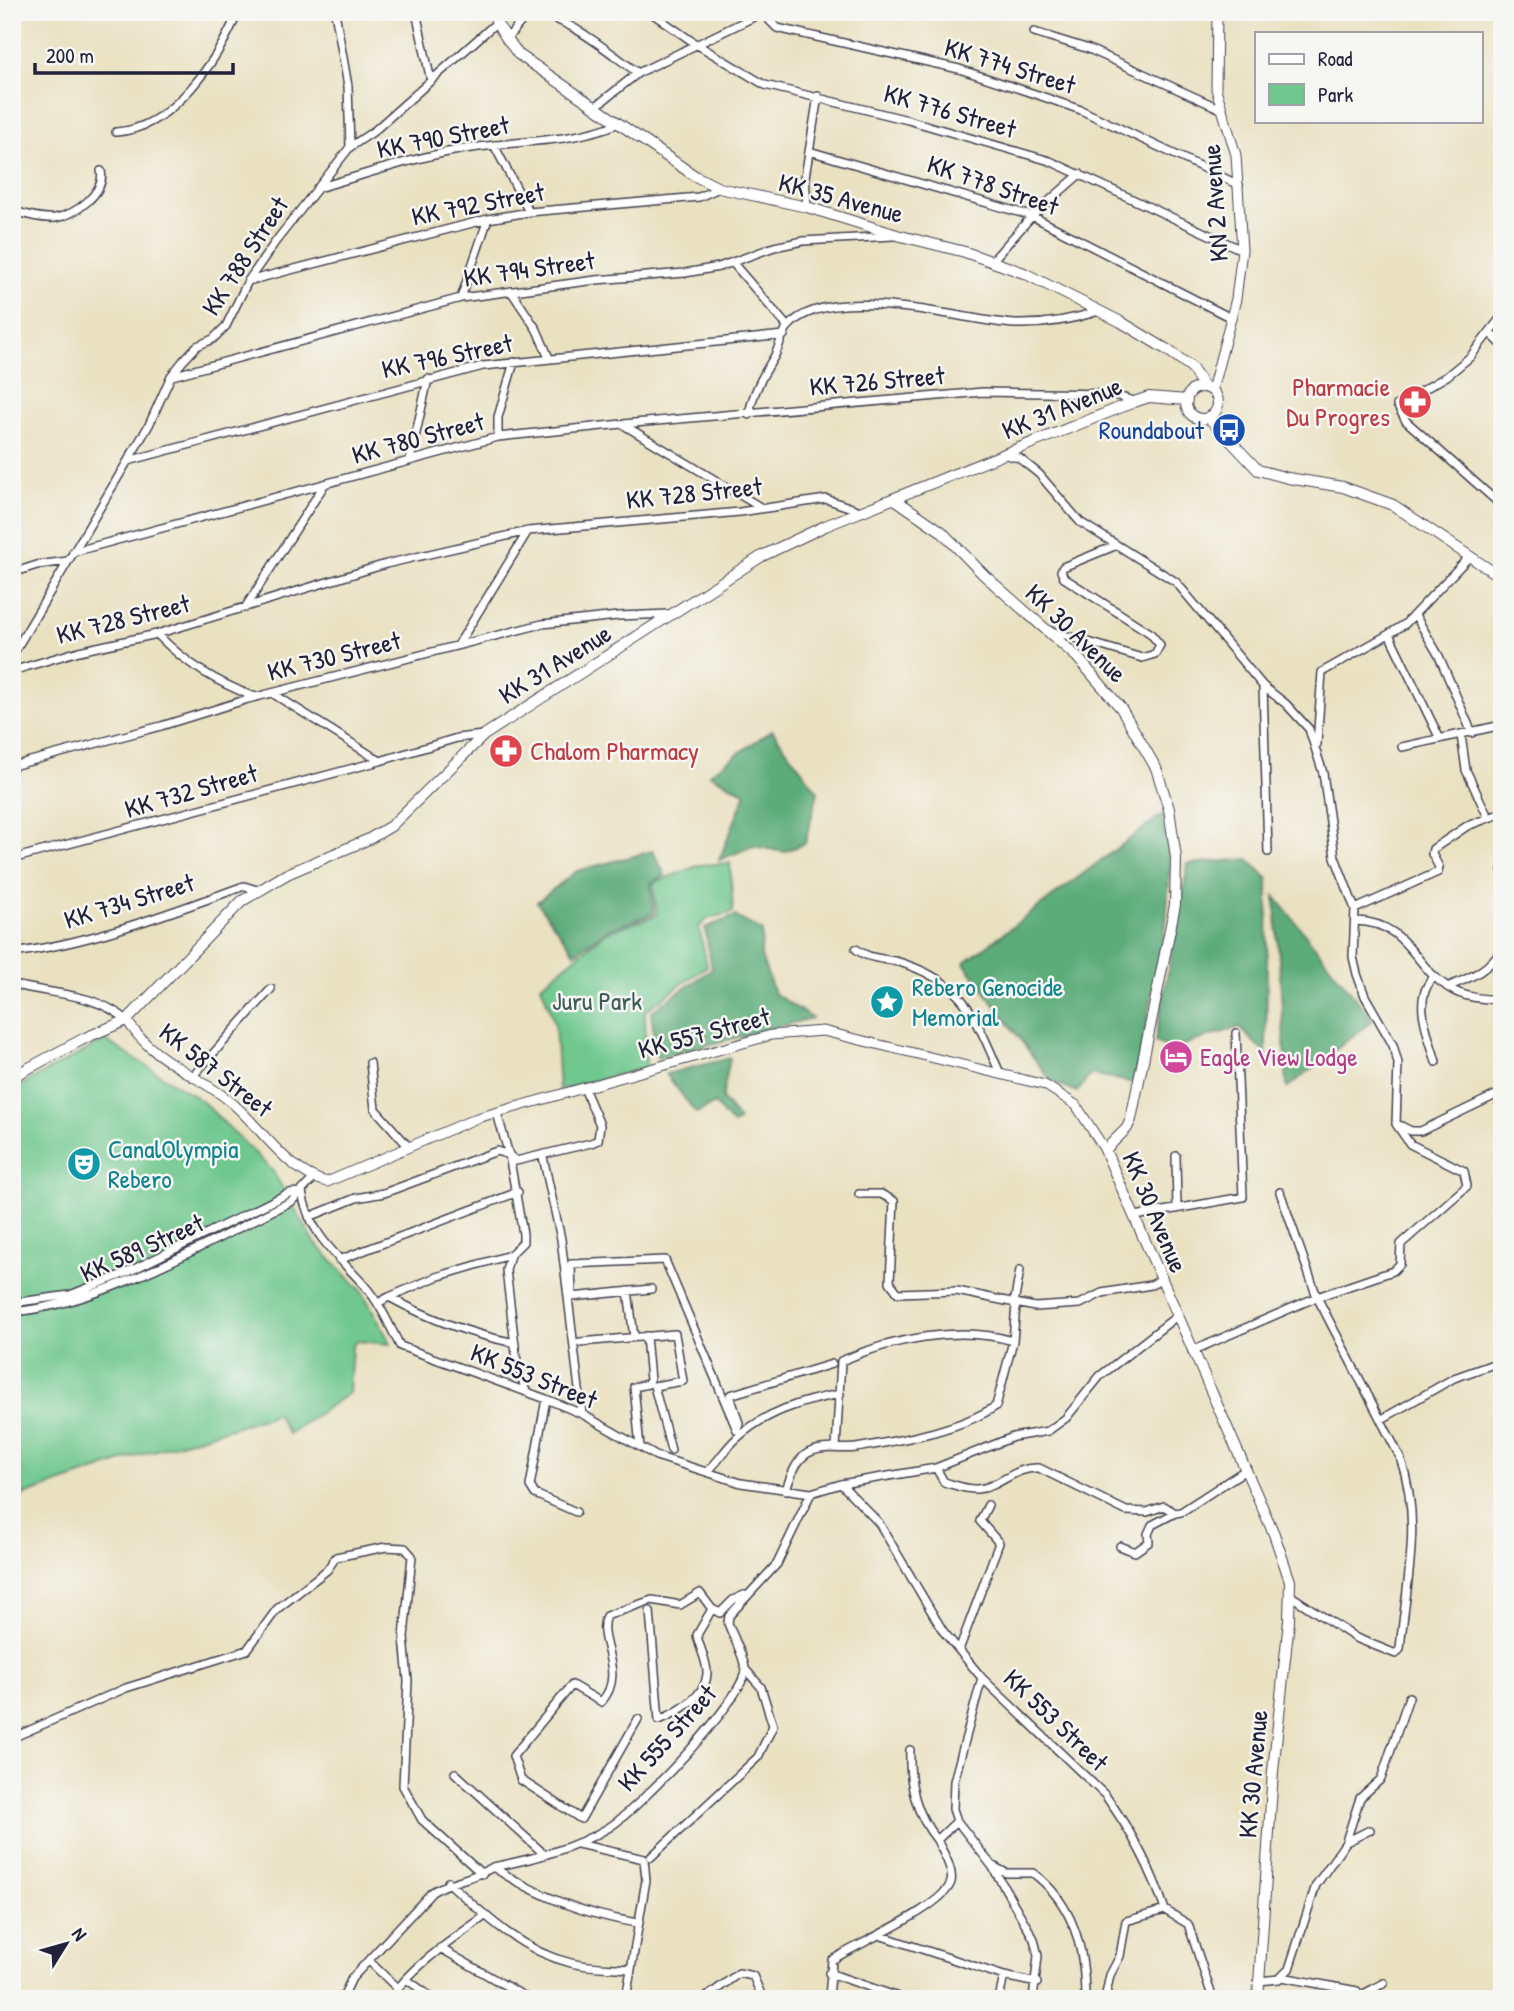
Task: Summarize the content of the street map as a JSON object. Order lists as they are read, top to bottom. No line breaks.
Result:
{"streets":{"main road":["KK 35 Avenue","KK 31 Avenue","KK 30 Avenue"],"street":["KK 774 Street","KK 776 Street","KK 790 Street","KK 778 Street","KN 2 Avenue","KK 792 Street","KK 788 Street","KK 794 Street","KK 796 Street","KK 726 Street","KK 780 Street","KK 728 Street","KK 730 Street","KK 732 Street","KK 734 Street","KK 557 Street","KK 587 Street","KK 589 Street","KK 553 Street","KK 555 Street"]},"crossings":[["KK 774 Street","KN 2 Avenue"],["KK 776 Street","KN 2 Avenue"],["KK 790 Street","KK 35 Avenue"],["KK 790 Street","KK 788 Street"],["KK 778 Street","KN 2 Avenue"],["KK 35 Avenue","KN 2 Avenue"],["KK 35 Avenue","KK 792 Street"],["KK 35 Avenue","KK 788 Street"],["KK 35 Avenue","KK 794 Street"],["KK 35 Avenue","KK 796 Street"],["KK 35 Avenue","KK 31 Avenue"],["KN 2 Avenue","KK 31 Avenue"],["KK 792 Street","KK 788 Street"],["KK 788 Street","KK 794 Street"],["KK 788 Street","KK 796 Street"],["KK 788 Street","KK 780 Street"],["KK 726 Street","KK 31 Avenue"],["KK 726 Street","KK 780 Street"],["KK 31 Avenue","KK 728 Street"],["KK 31 Avenue","KK 30 Avenue"],["KK 31 Avenue","KK 730 Street"],["KK 31 Avenue","KK 732 Street"],["KK 31 Avenue","KK 734 Street"],["KK 31 Avenue","KK 587 Street"],["KK 30 Avenue","KK 557 Street"],["KK 557 Street","KK 587 Street"],["KK 553 Street","KK 555 Street"]],"parks":["Juru Park"],"places":{"pharmacy":["Pharmacie Du Progres","Chalom Pharmacy"],"bus stop":["Roundabout"],"place":["Rebero Genocide Memorial"],"hotel":["Eagle View Lodge"],"theatre":["CanalOlympia Rebero"]},"legend":["Road","Park"],"scale_bar":"200 m","north":"top right"}
